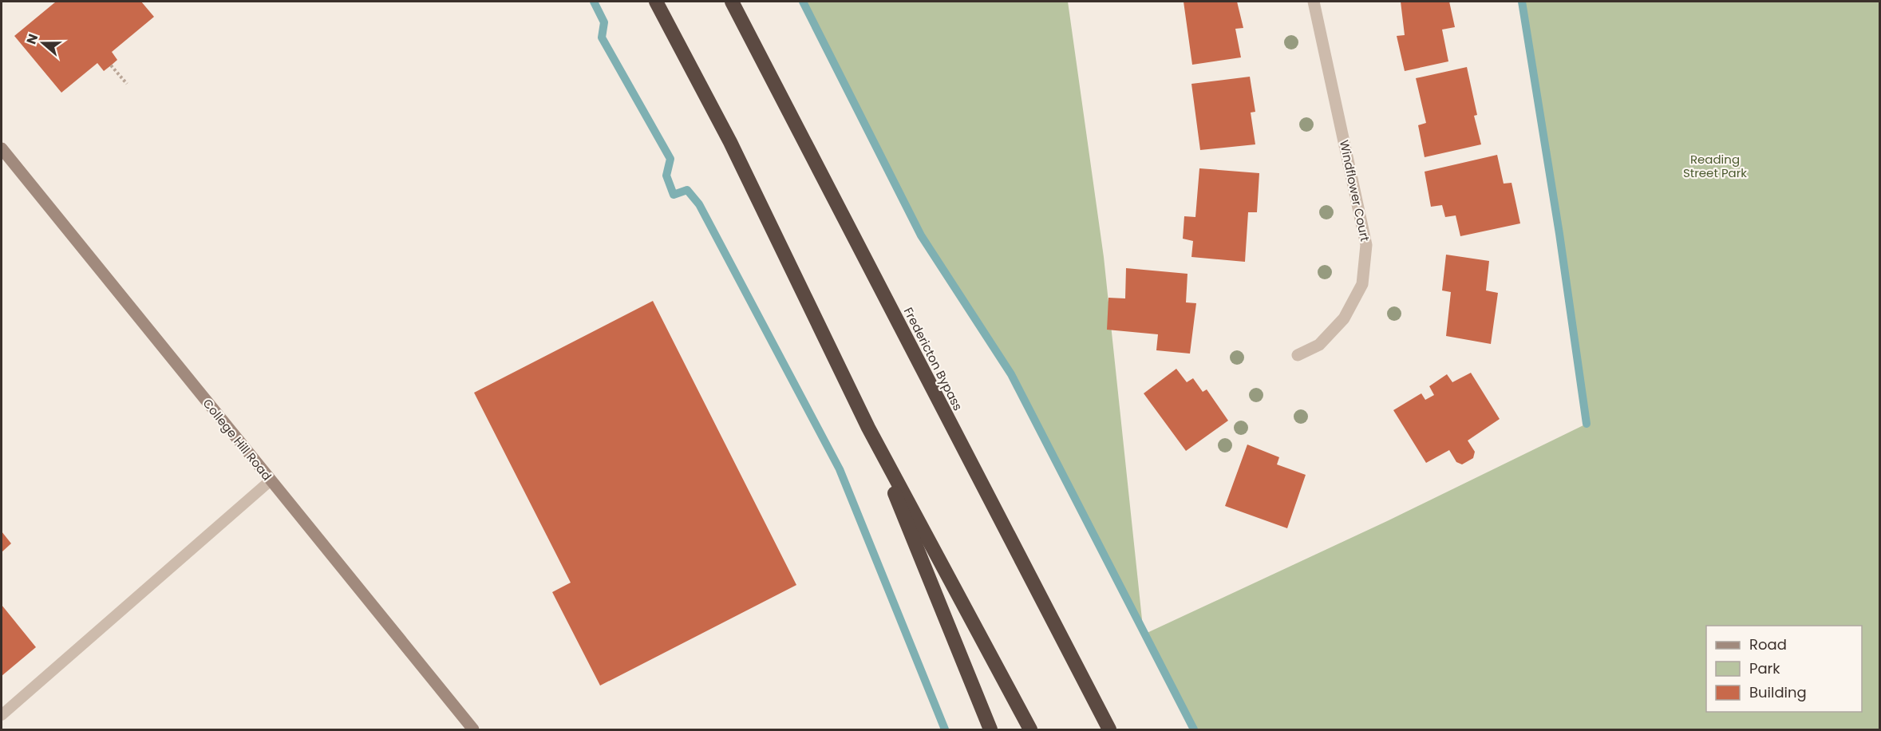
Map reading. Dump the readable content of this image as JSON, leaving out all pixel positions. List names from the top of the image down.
{
  "streets": {
    "highway": ["Fredericton Bypass"],
    "street": ["Windflower Court", "College Hill Road"]
  },
  "parks": ["Reading Street Park"],
  "legend": ["Road", "Park", "Building"],
  "north": "left"
}
